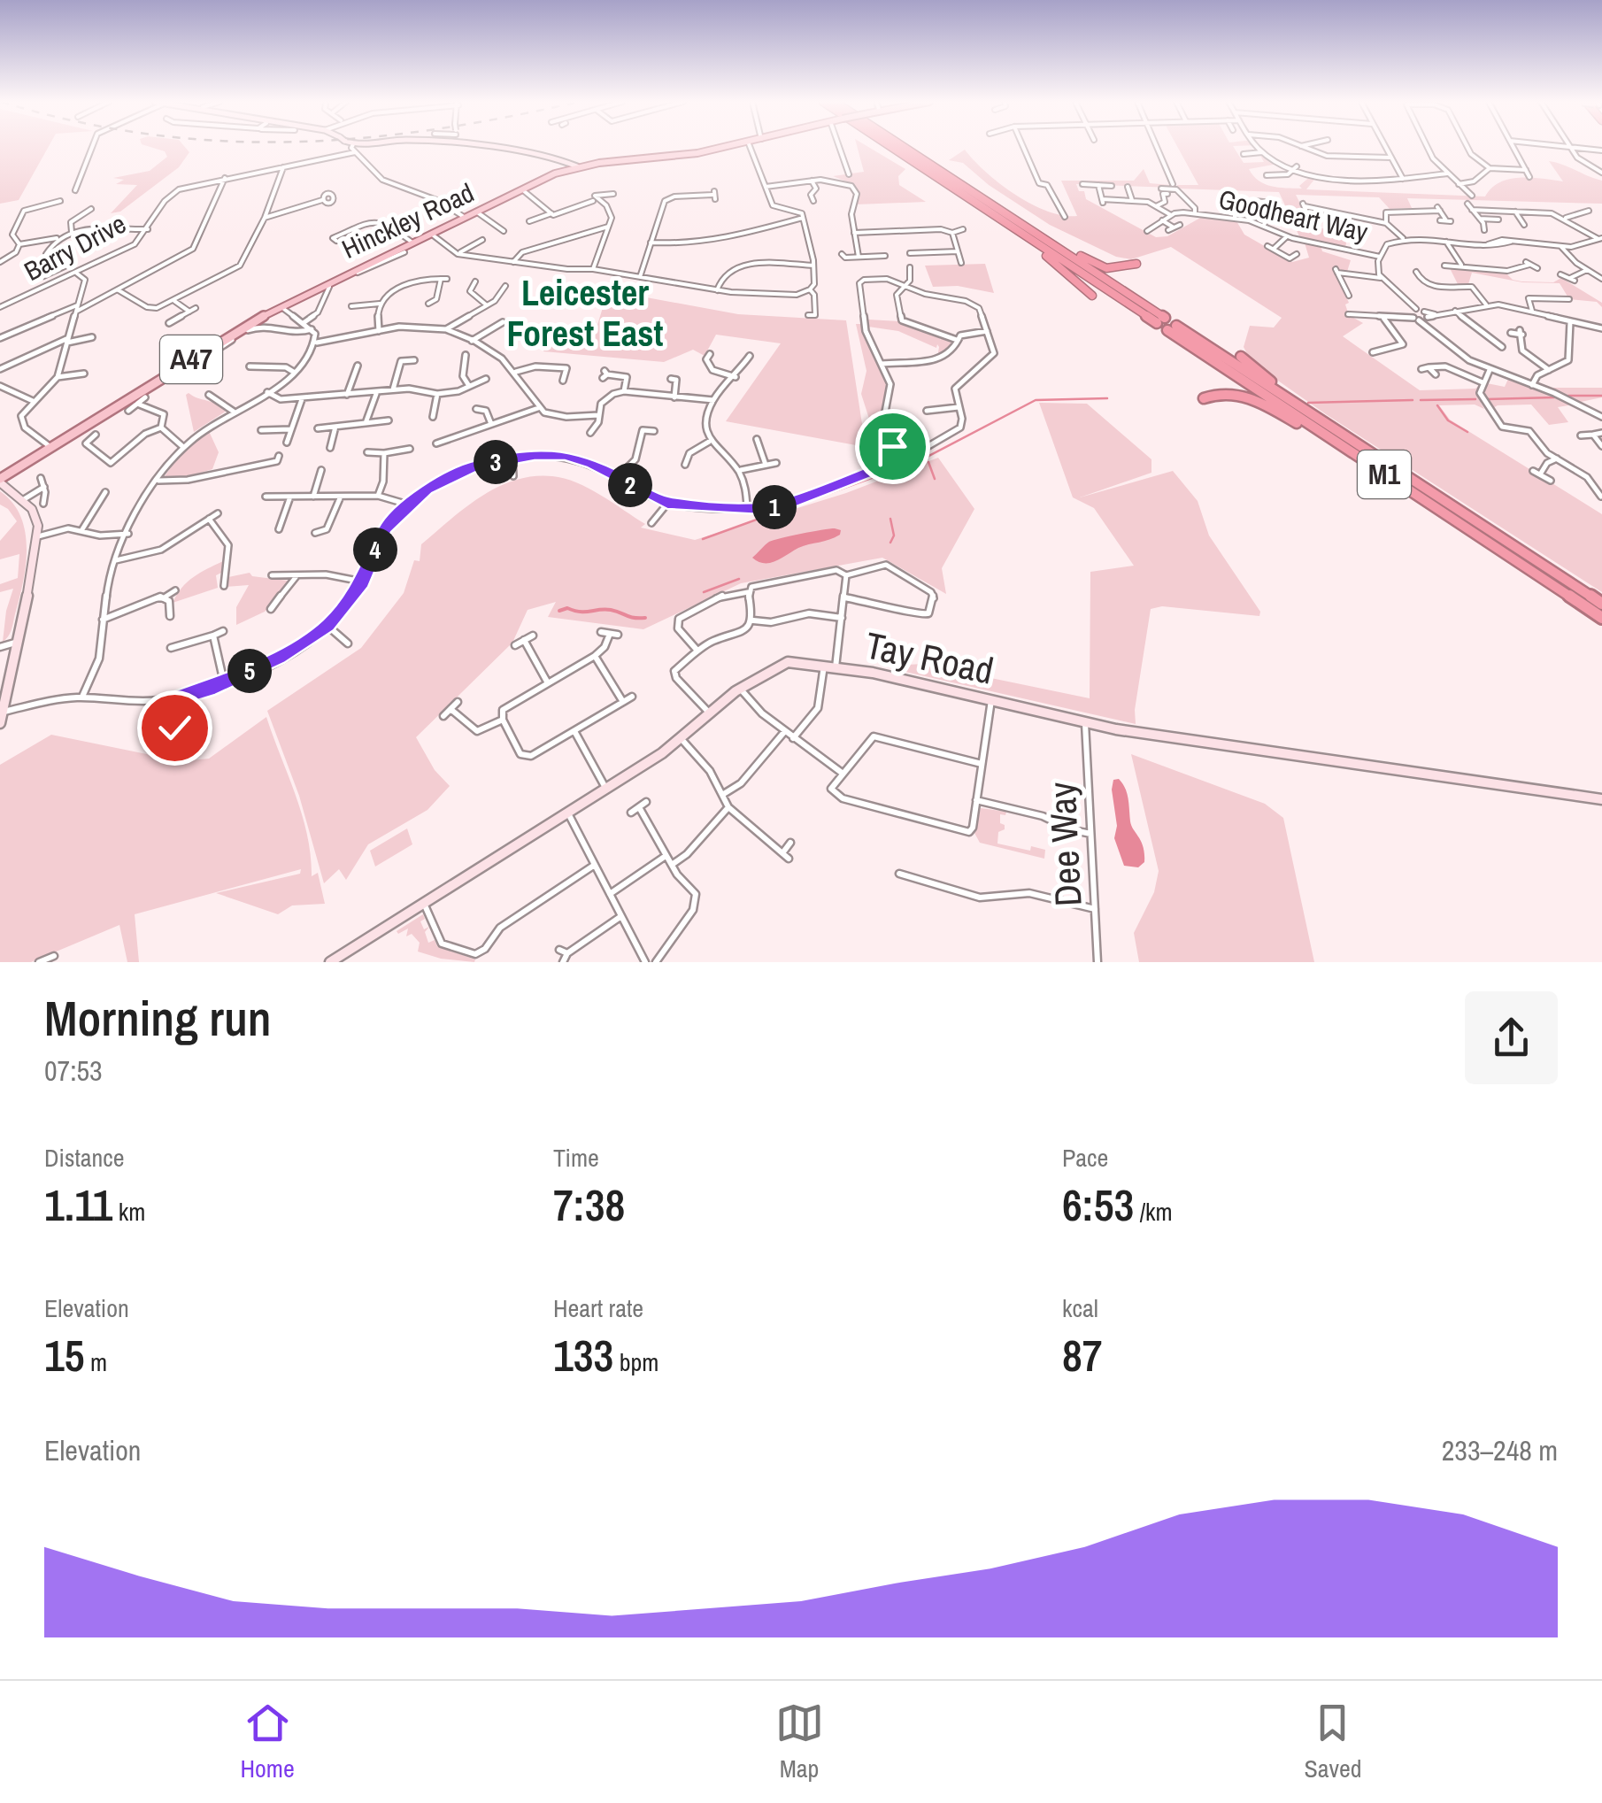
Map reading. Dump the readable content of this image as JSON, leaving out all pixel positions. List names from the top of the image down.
{
  "streets": {
    "highway": ["M1"],
    "main road": ["Hinckley Road", "A47"],
    "street": [
      "Goodheart Way",
      "Barry Drive",
      "Tay Road",
      "Dee Way"
    ]
  },
  "crossings": [
    ["Tay Road", "Dee Way"]
  ],
  "districts": ["Leicester Forest East"],
  "page": {
    "pins": [
      "3",
      "2",
      "1",
      "4",
      "5"
    ],
    "heading": ["Morning run", "07:53"],
    "stats": [
      ["Distance", "1.11 km"],
      ["Time", "7:38"],
      ["Pace", "6:53 /km"],
      ["Elevation", "15 m"],
      ["Heart rate", "133 bpm"],
      ["kcal", "87"]
    ],
    "chart": ["Elevation", "233–248 m"],
    "tabs": ["Home", "Map", "Saved"]
  }
}
